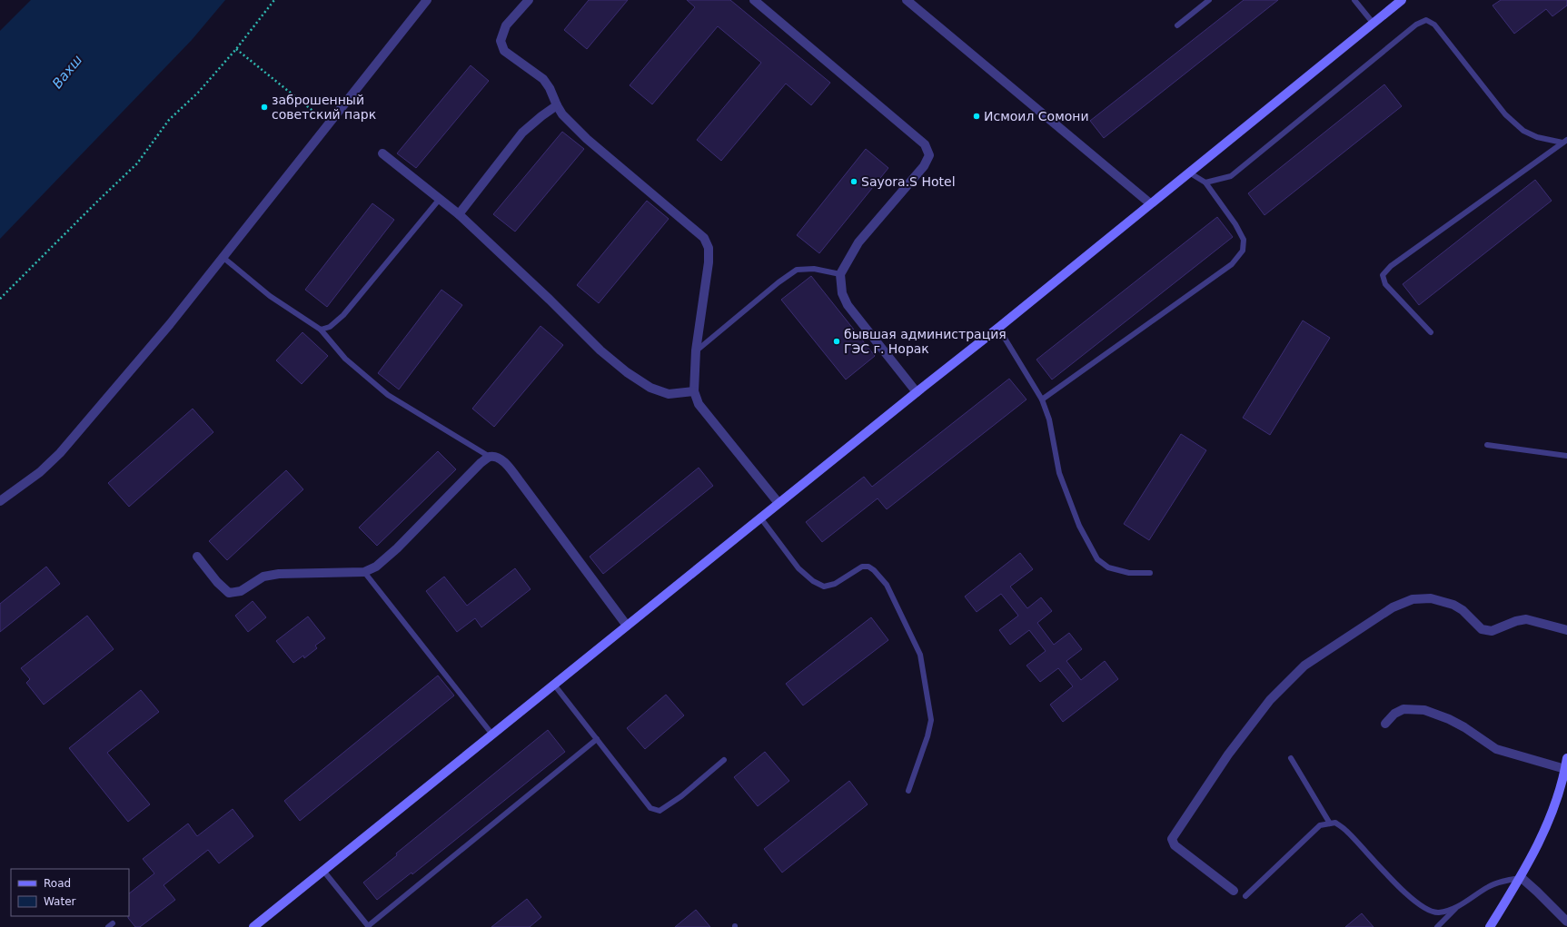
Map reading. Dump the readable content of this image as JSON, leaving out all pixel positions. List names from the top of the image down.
{
  "water": ["Вахш"],
  "places": [
    "заброшенный советский парк",
    "Исмоил Сомони",
    "Sayora.S Hotel",
    "бывшая администрация ГЭС г. Норак"
  ],
  "legend": ["Road", "Water"]
}
